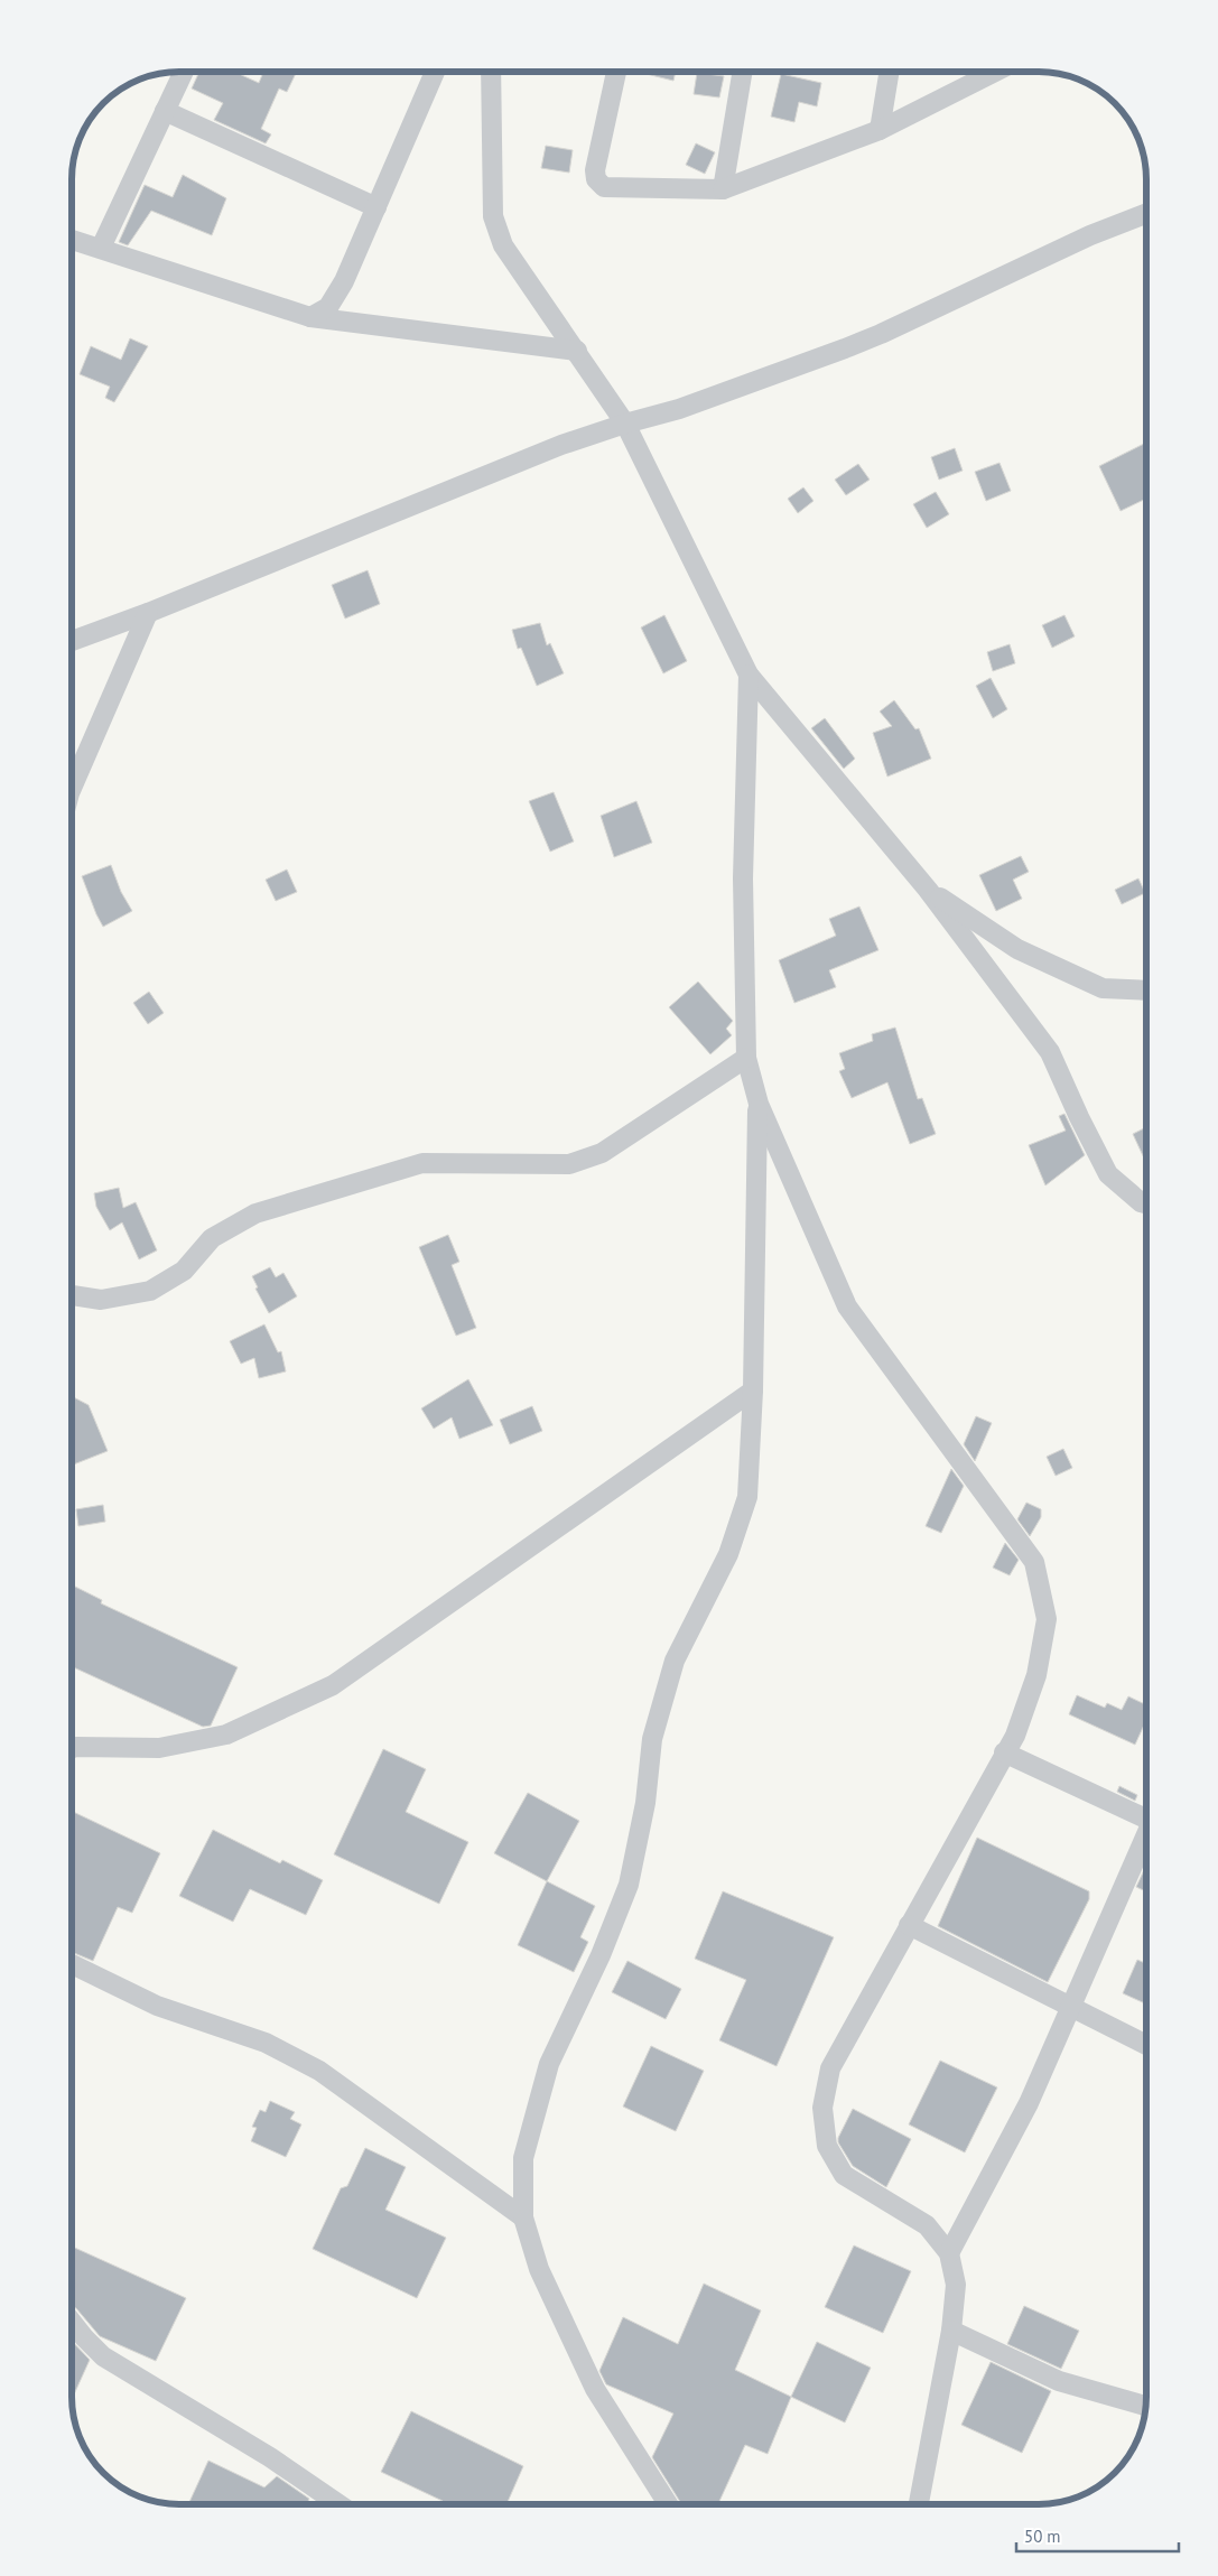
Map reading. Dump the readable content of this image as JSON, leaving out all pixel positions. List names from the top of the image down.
{
  "scale_bar": "50 m"
}
